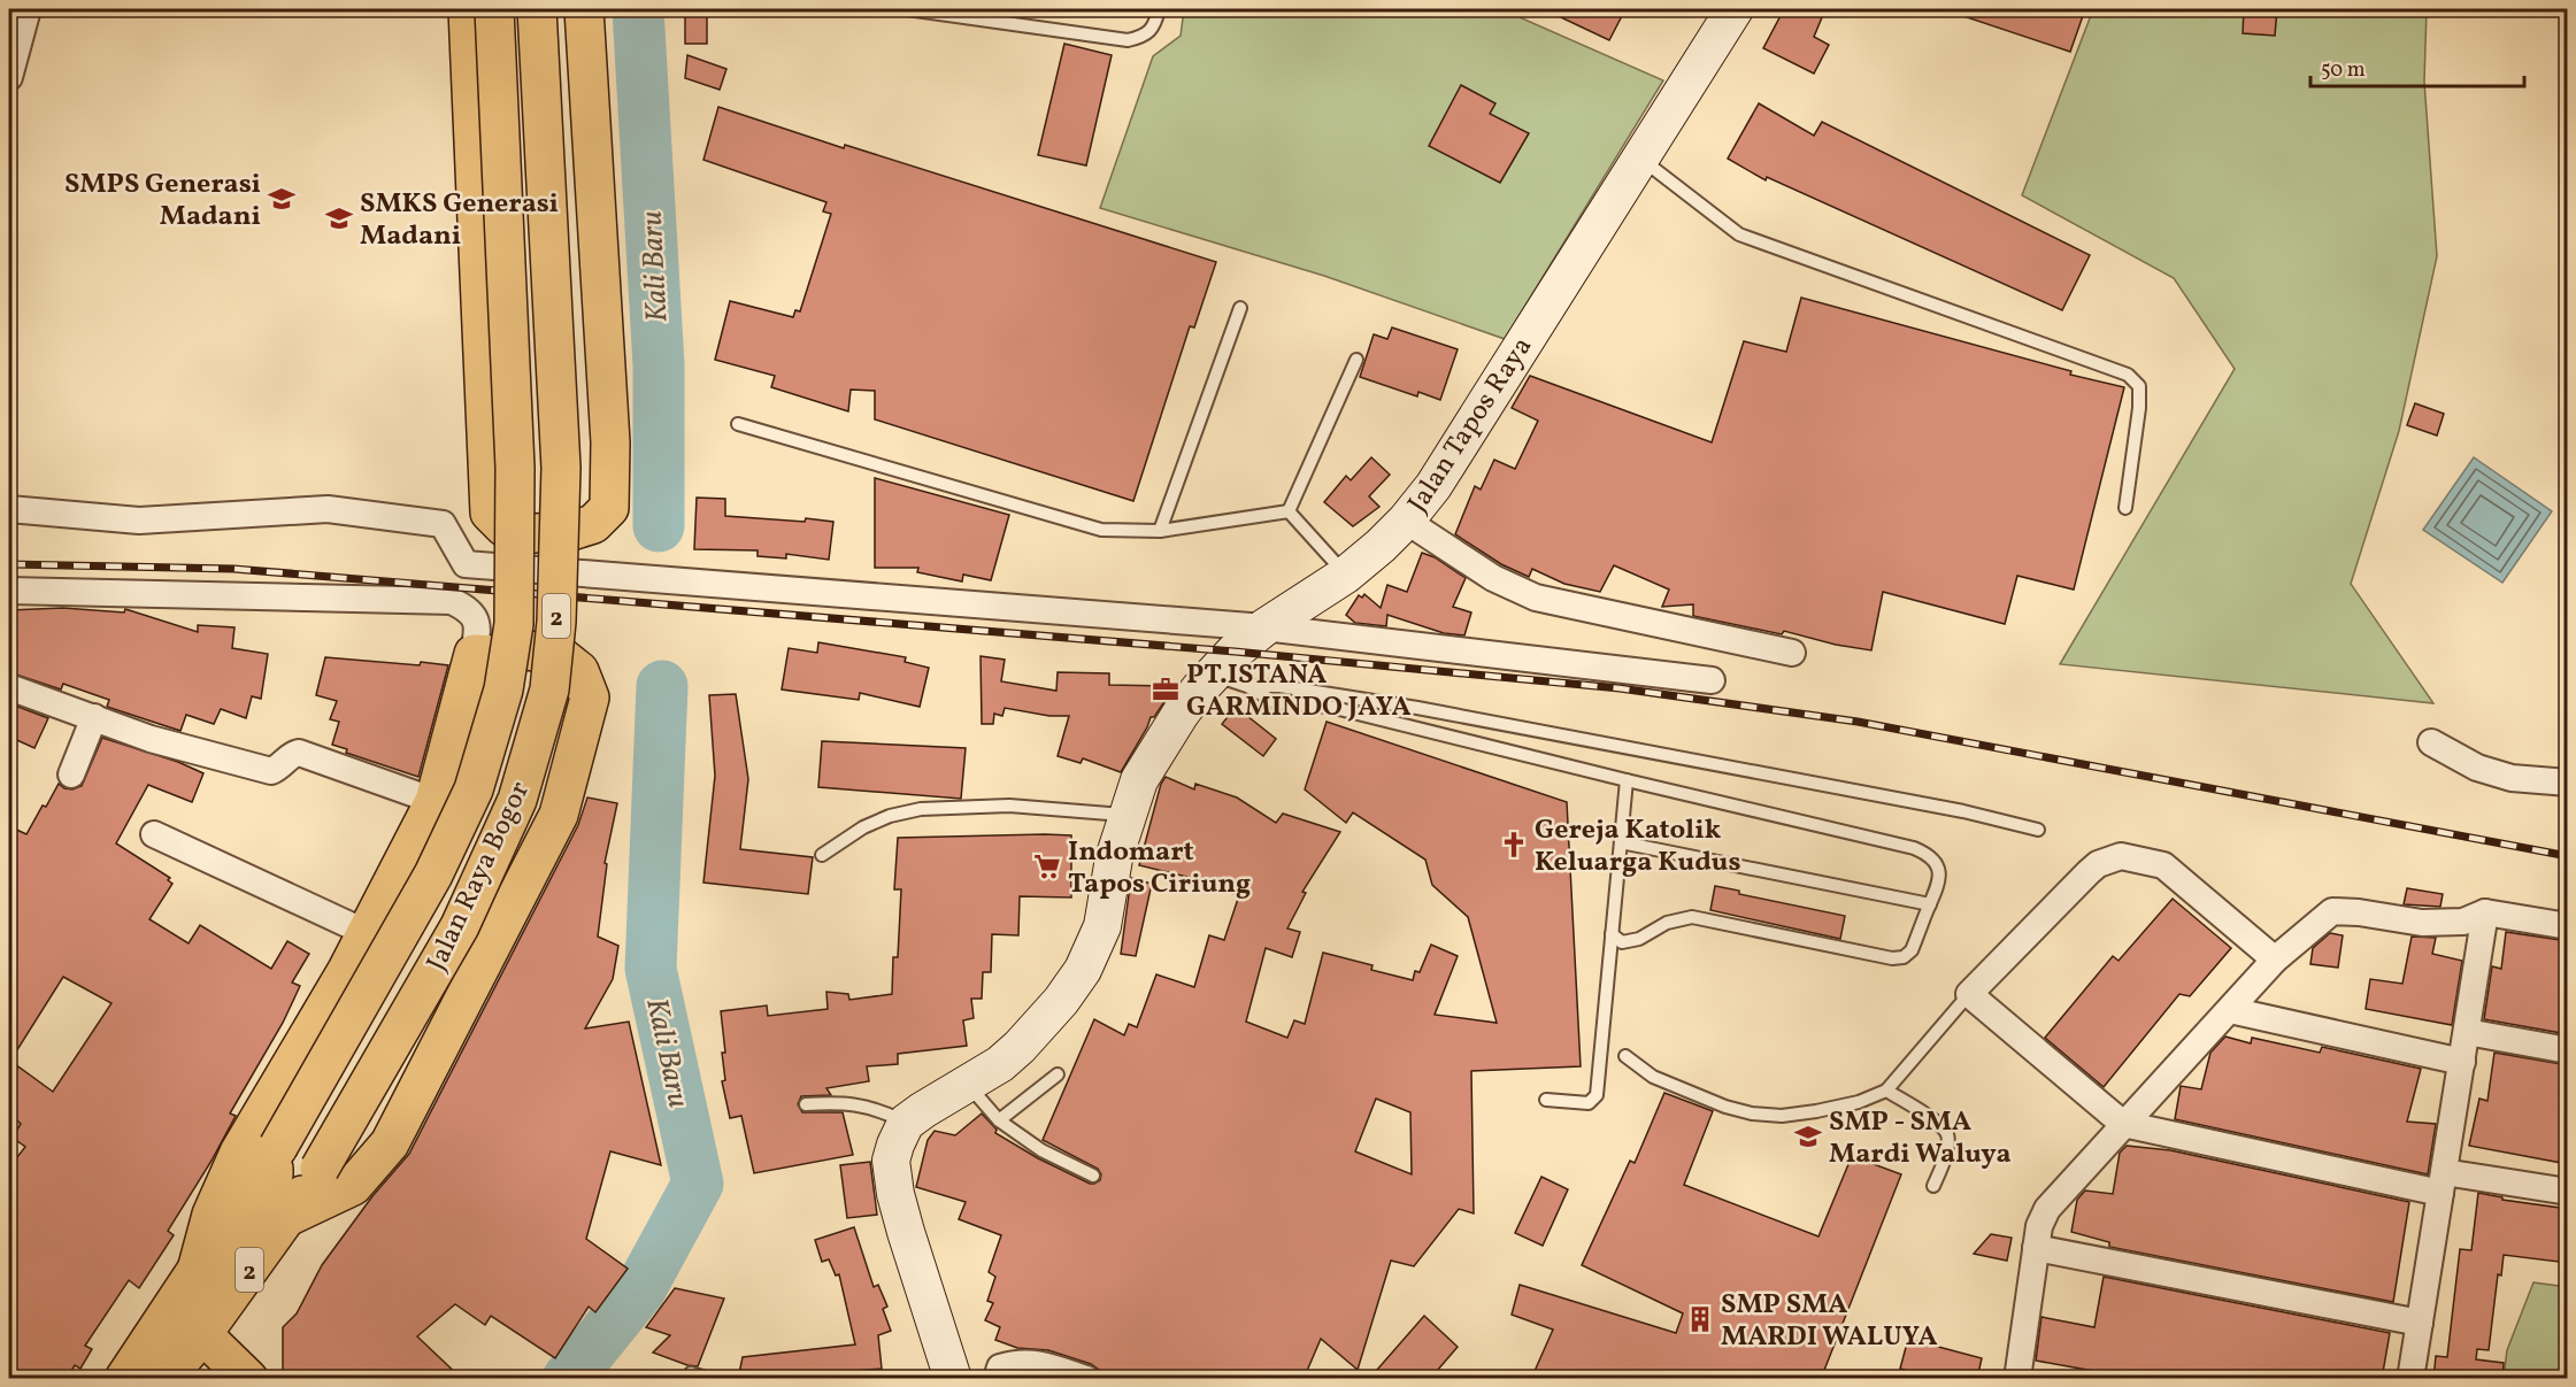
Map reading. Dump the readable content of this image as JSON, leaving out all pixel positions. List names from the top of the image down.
{
  "streets": {
    "main road": ["Jalan Tapos Raya", "2", "Jalan Raya Bogor"]
  },
  "water": ["Kali Baru"],
  "places": {
    "school or university": ["SMPS Generasi Madani", "SMKS Generasi Madani", "SMP - SMA Mardi Waluya"],
    "office": ["PT.ISTANA GARMINDO JAYA"],
    "church": ["Gereja Katolik Keluarga Kudus"],
    "supermarket": ["Indomart Tapos Ciriung"],
    "building": ["SMP SMA MARDI WALUYA"]
  },
  "scale_bar": "50 m"
}
